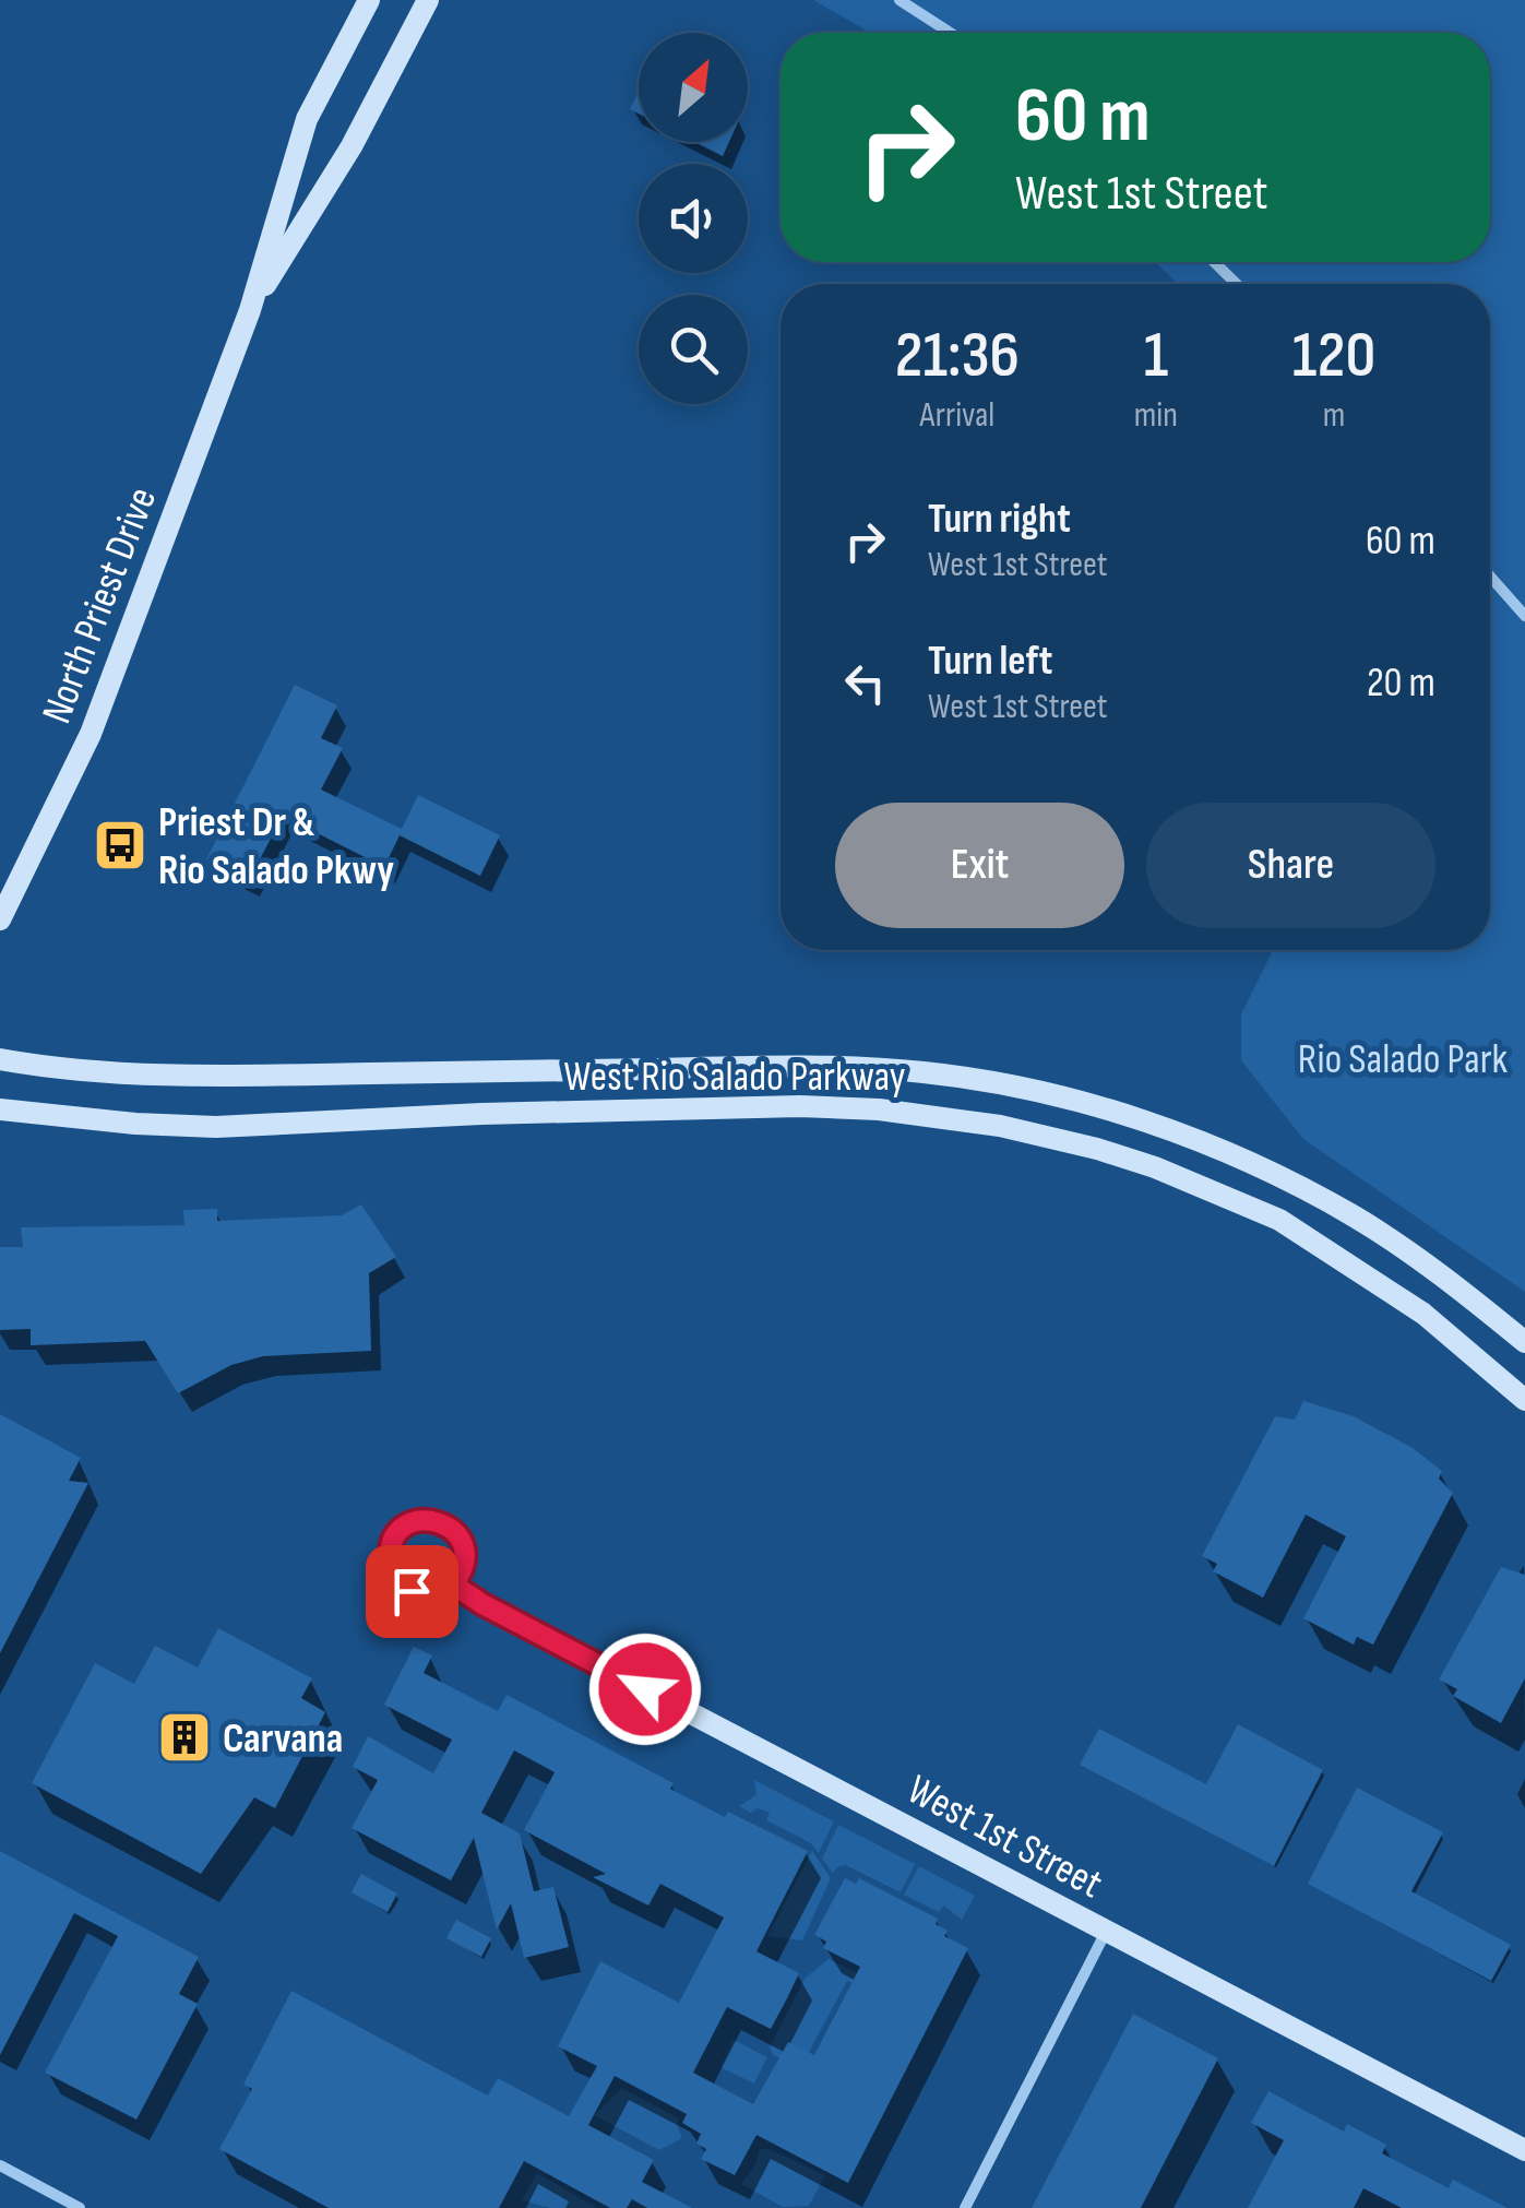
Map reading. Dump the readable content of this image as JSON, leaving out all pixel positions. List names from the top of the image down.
{
  "streets": {
    "main road": ["North Priest Drive", "West Rio Salado Parkway", "West 1st Street"]
  },
  "parks": ["Rio Salado Park"],
  "places": {
    "bus stop": ["Priest Dr & Rio Salado Pkwy"],
    "building": ["Carvana"]
  },
  "north": "top right",
  "page": {
    "turn": ["60 m", "West 1st Street"],
    "eta": [
      "21:36",
      "Arrival",
      "1",
      "min",
      "120",
      "m"
    ],
    "list": [
      {
        "name": "Turn right",
        "note": "West 1st Street",
        "value": "60 m"
      },
      {
        "name": "Turn left",
        "note": "West 1st Street",
        "value": "20 m"
      }
    ],
    "buttons": ["Exit", "Share"]
  }
}
